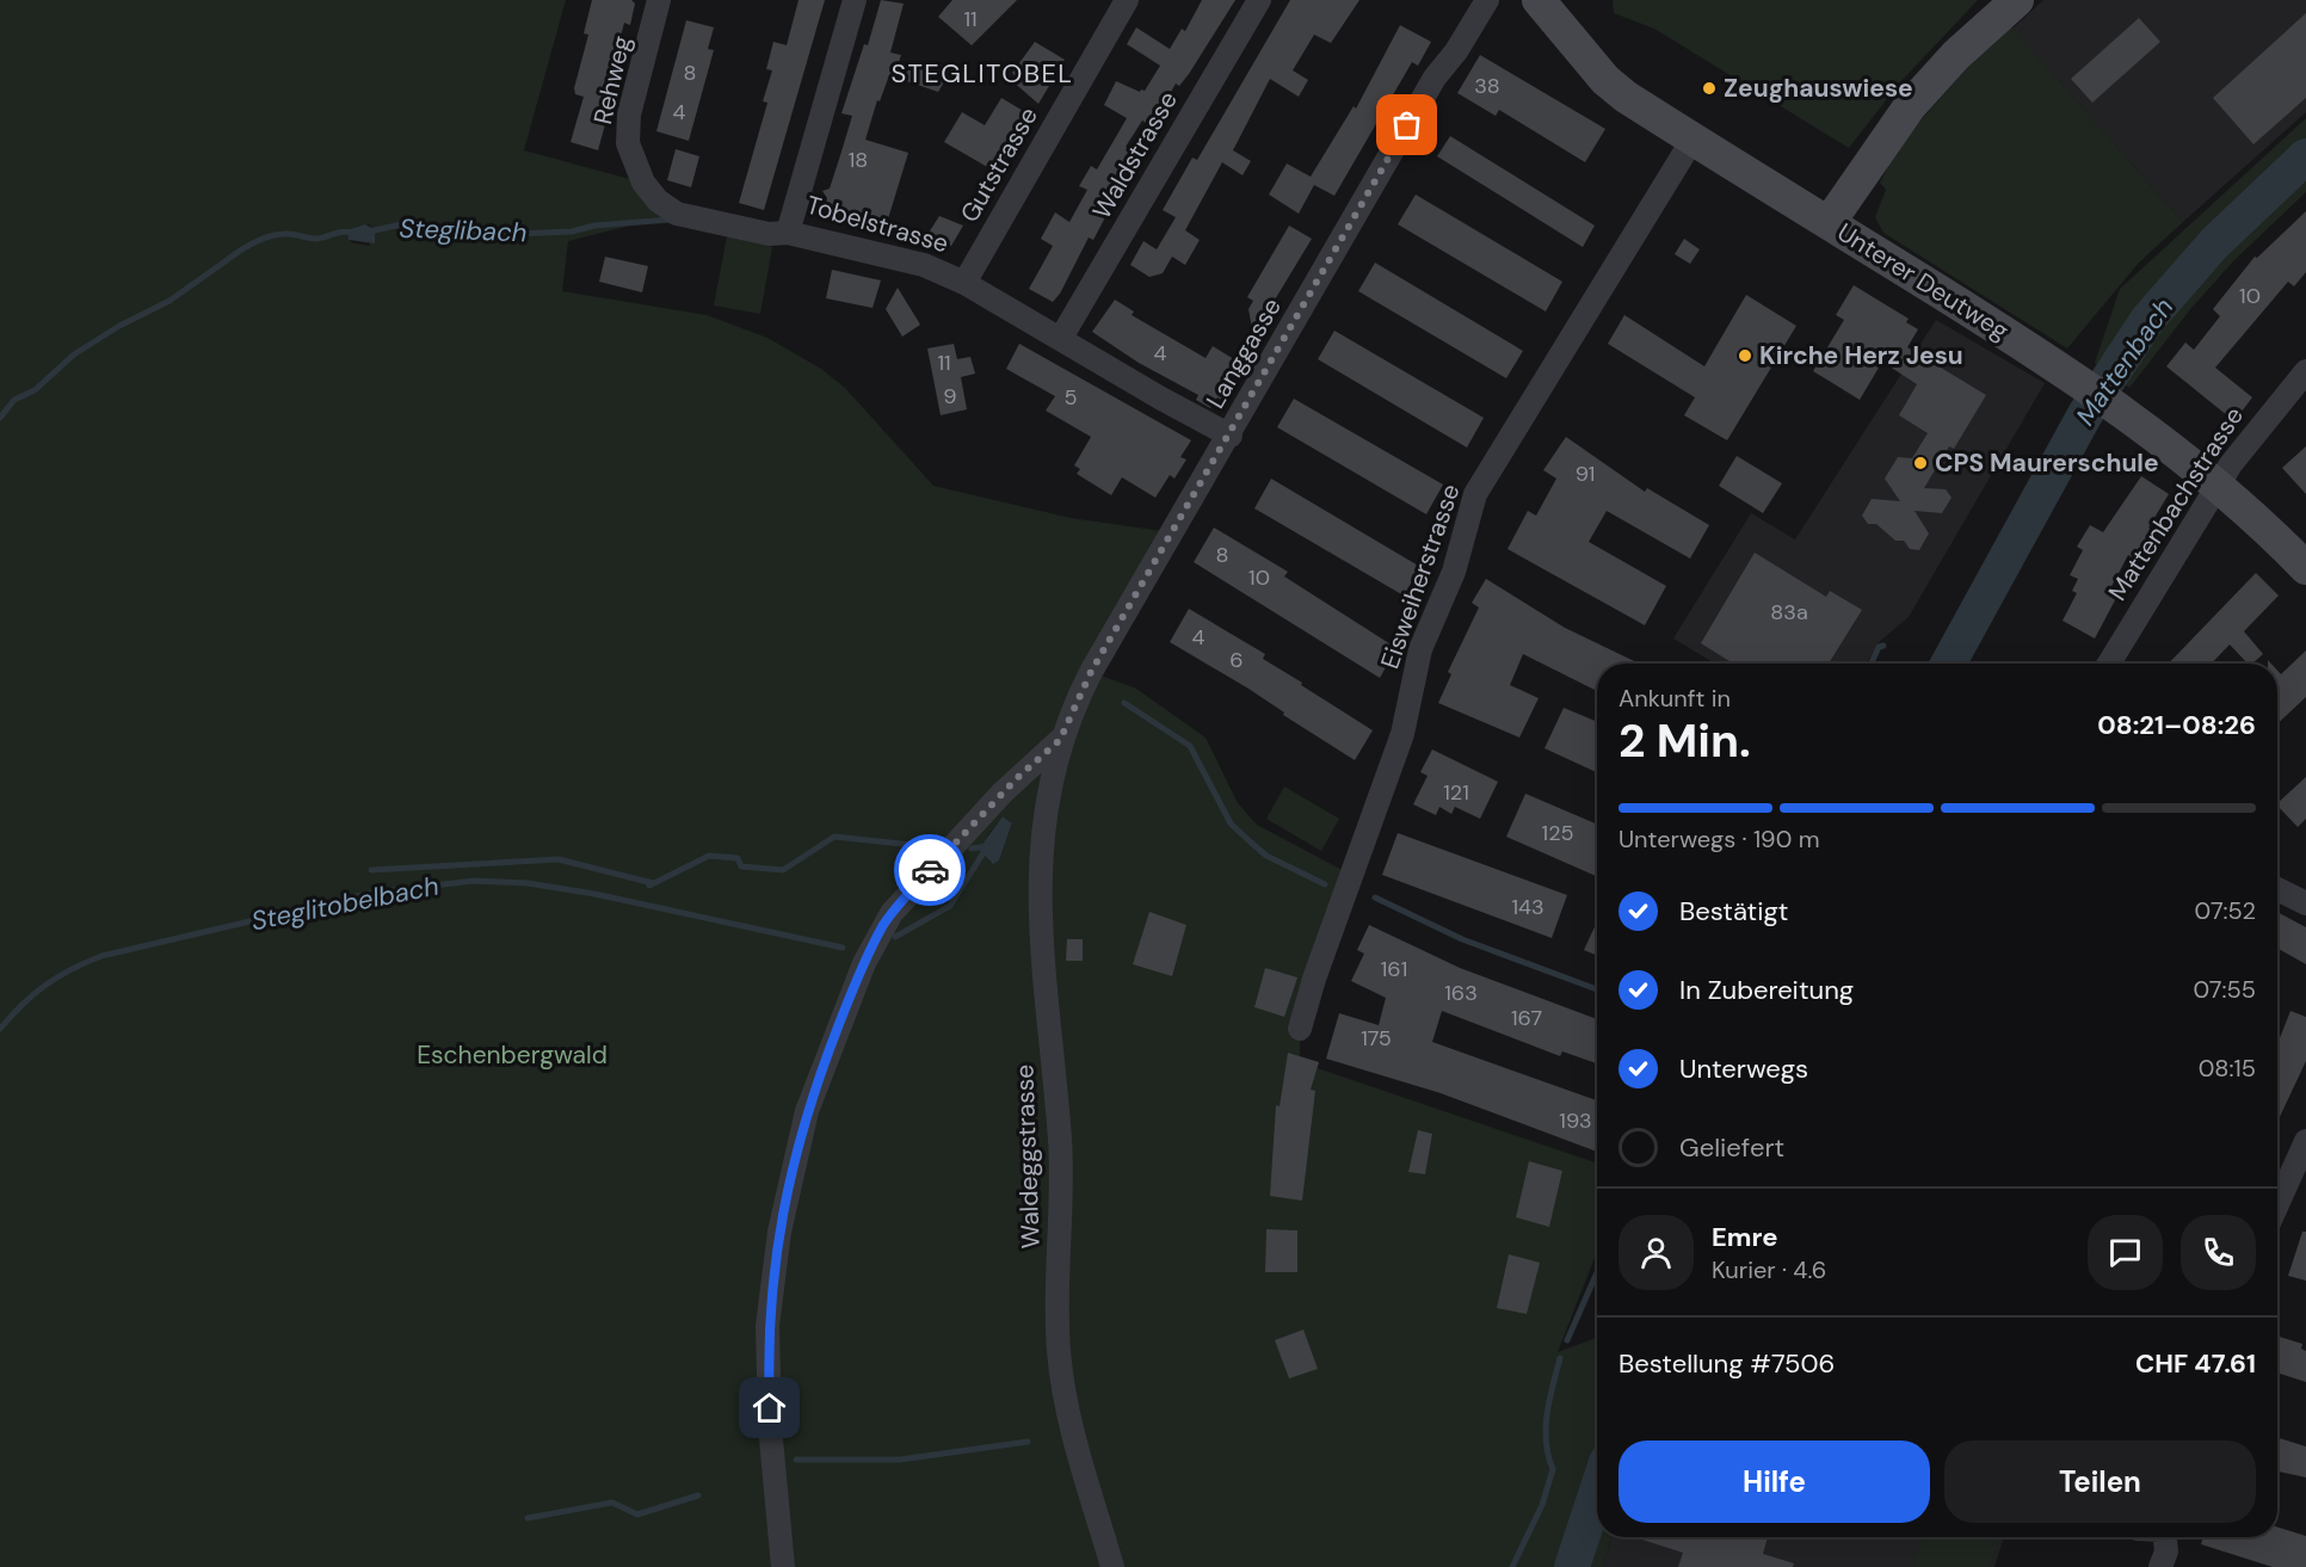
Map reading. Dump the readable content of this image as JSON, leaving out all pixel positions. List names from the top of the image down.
{
  "streets": {
    "main road": ["Unterer Deutweg"],
    "street": [
      "Rehweg",
      "Waldstrasse",
      "Gutstrasse",
      "Tobelstrasse",
      "Langgasse",
      "Mattenbachstrasse",
      "Eisweiherstrasse",
      "Waldeggstrasse"
    ]
  },
  "crossings": [
    ["Rehweg", "Tobelstrasse"],
    ["Waldstrasse", "Tobelstrasse"],
    ["Gutstrasse", "Tobelstrasse"],
    ["Tobelstrasse", "Langgasse"],
    ["Unterer Deutweg", "Mattenbachstrasse"],
    ["Unterer Deutweg", "Eisweiherstrasse"],
    ["Langgasse", "Waldeggstrasse"]
  ],
  "districts": ["STEGLITOBEL"],
  "water": ["Steglibach", "Mattenbach", "Steglitobelbach"],
  "parks": ["Eschenbergwald"],
  "places": ["Zeughauswiese", "Kirche Herz Jesu", "CPS Maurerschule"],
  "house_numbers": [
    "11",
    "8",
    "38",
    "4",
    "18",
    "10",
    "4",
    "11",
    "9",
    "5",
    "91",
    "8",
    "10",
    "83a",
    "4",
    "6",
    "121",
    "125",
    "143",
    "161",
    "163",
    "167",
    "175",
    "193"
  ],
  "page": {
    "heading": ["2 Min.", "Ankunft in", "08:21–08:26"],
    "panel": [
      "Emre",
      "Kurier · 4.6",
      "Bestellung #7506",
      "CHF 47.61"
    ],
    "bar": "Unterwegs · 190 m",
    "list": [
      ["Bestätigt", "07:52"],
      ["In Zubereitung", "07:55"],
      ["Unterwegs", "08:15"],
      "Geliefert"
    ],
    "buttons": ["Hilfe", "Teilen"]
  }
}
